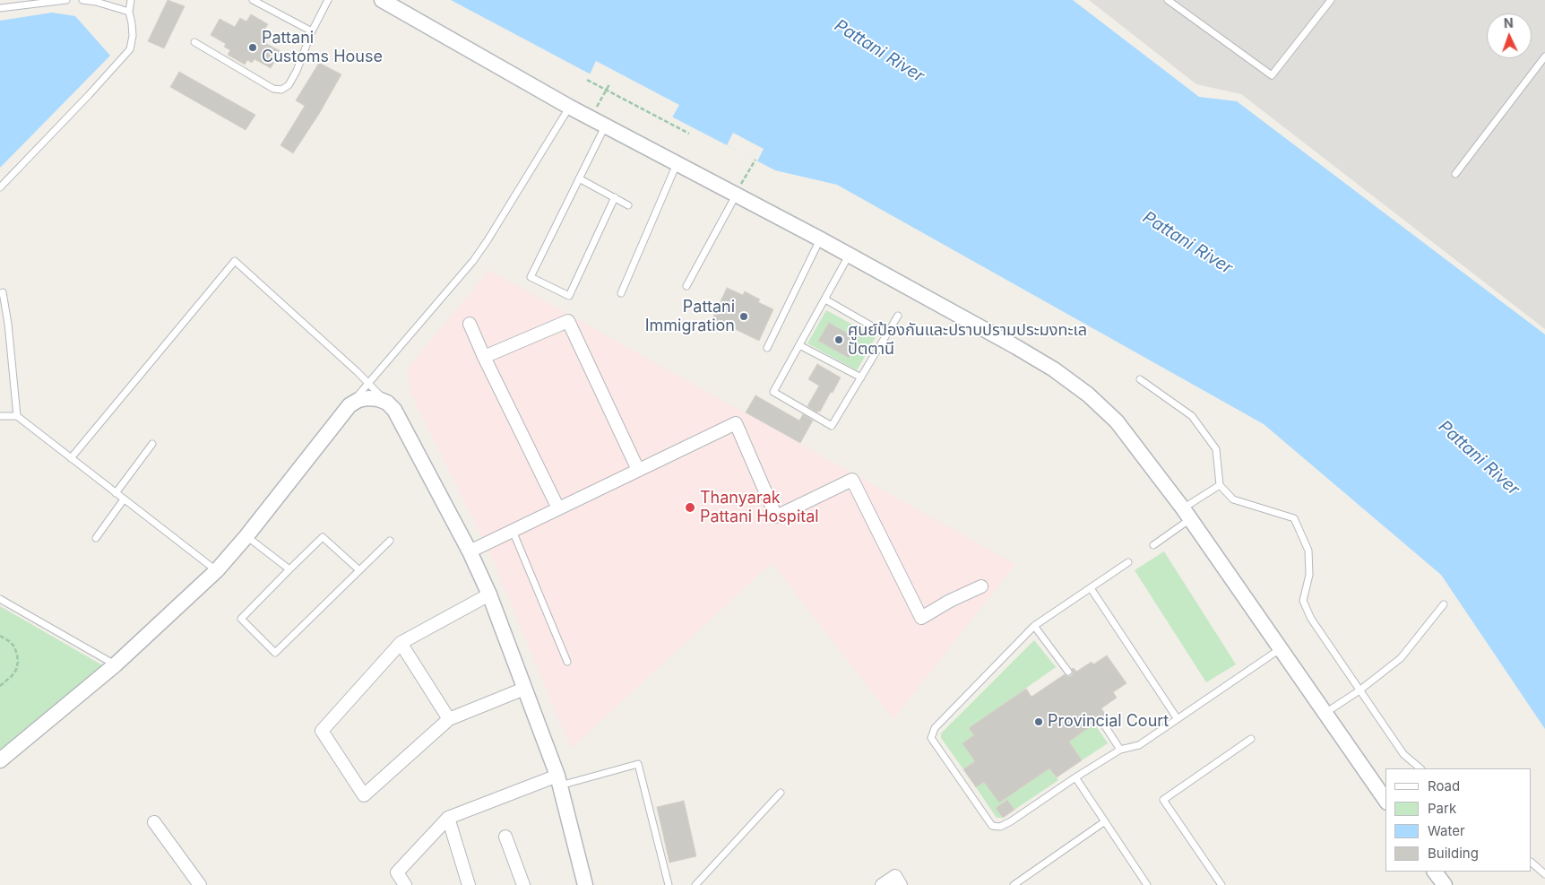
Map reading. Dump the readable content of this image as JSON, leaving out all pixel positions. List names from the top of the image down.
{
  "water": ["Pattani River"],
  "places": [
    "Pattani Customs House",
    "Pattani Immigration",
    "ศูนย์ป้องกันและปราบปรามประมงทะเล ปัตตานี",
    "Thanyarak Pattani Hospital",
    "Provincial Court"
  ],
  "legend": [
    "Road",
    "Park",
    "Water",
    "Building"
  ],
  "north": "top"
}
